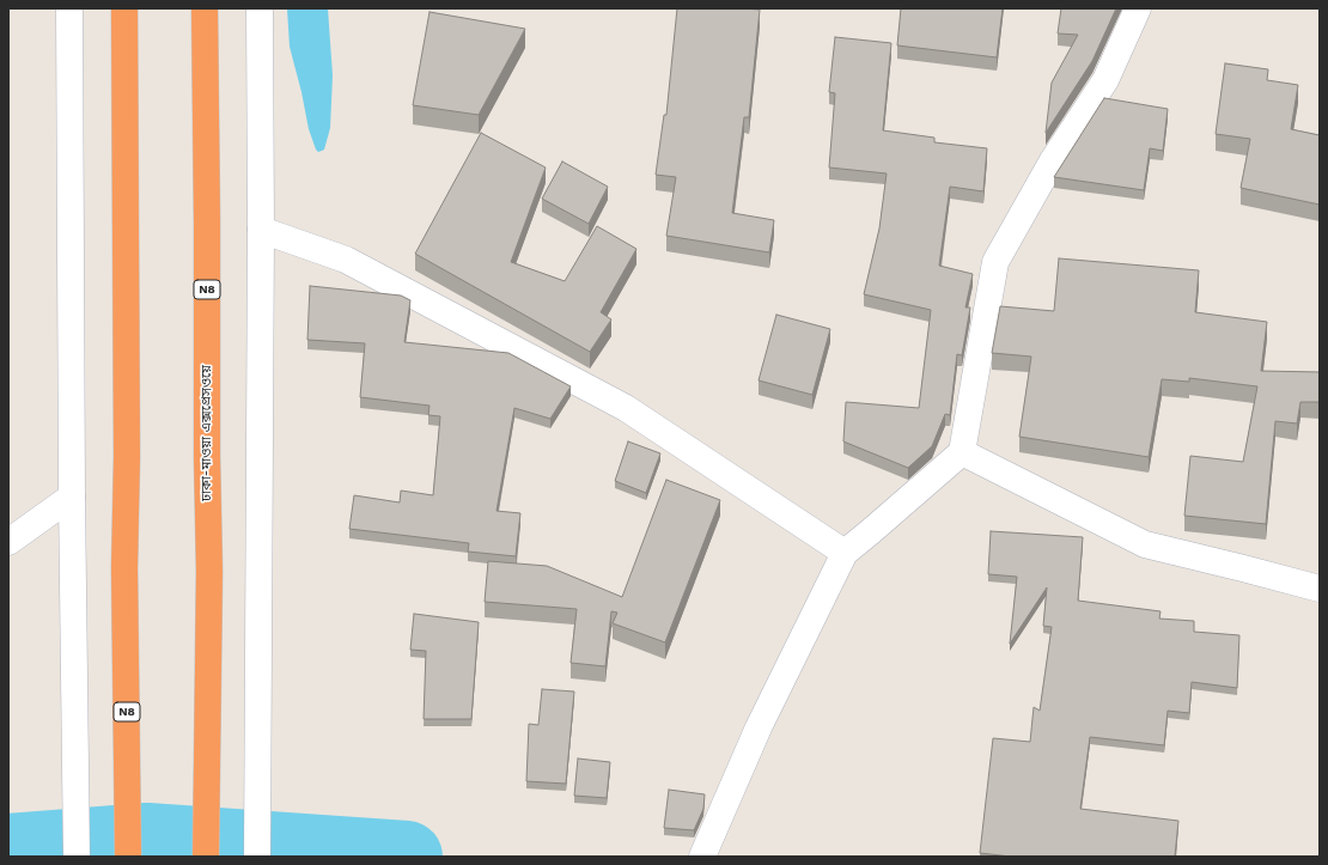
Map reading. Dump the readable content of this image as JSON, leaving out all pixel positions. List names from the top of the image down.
{
  "streets": {
    "highway": ["N8", "ঢাকা-মাওয়া এক্সপ্রেসওয়ে"]
  }
}
